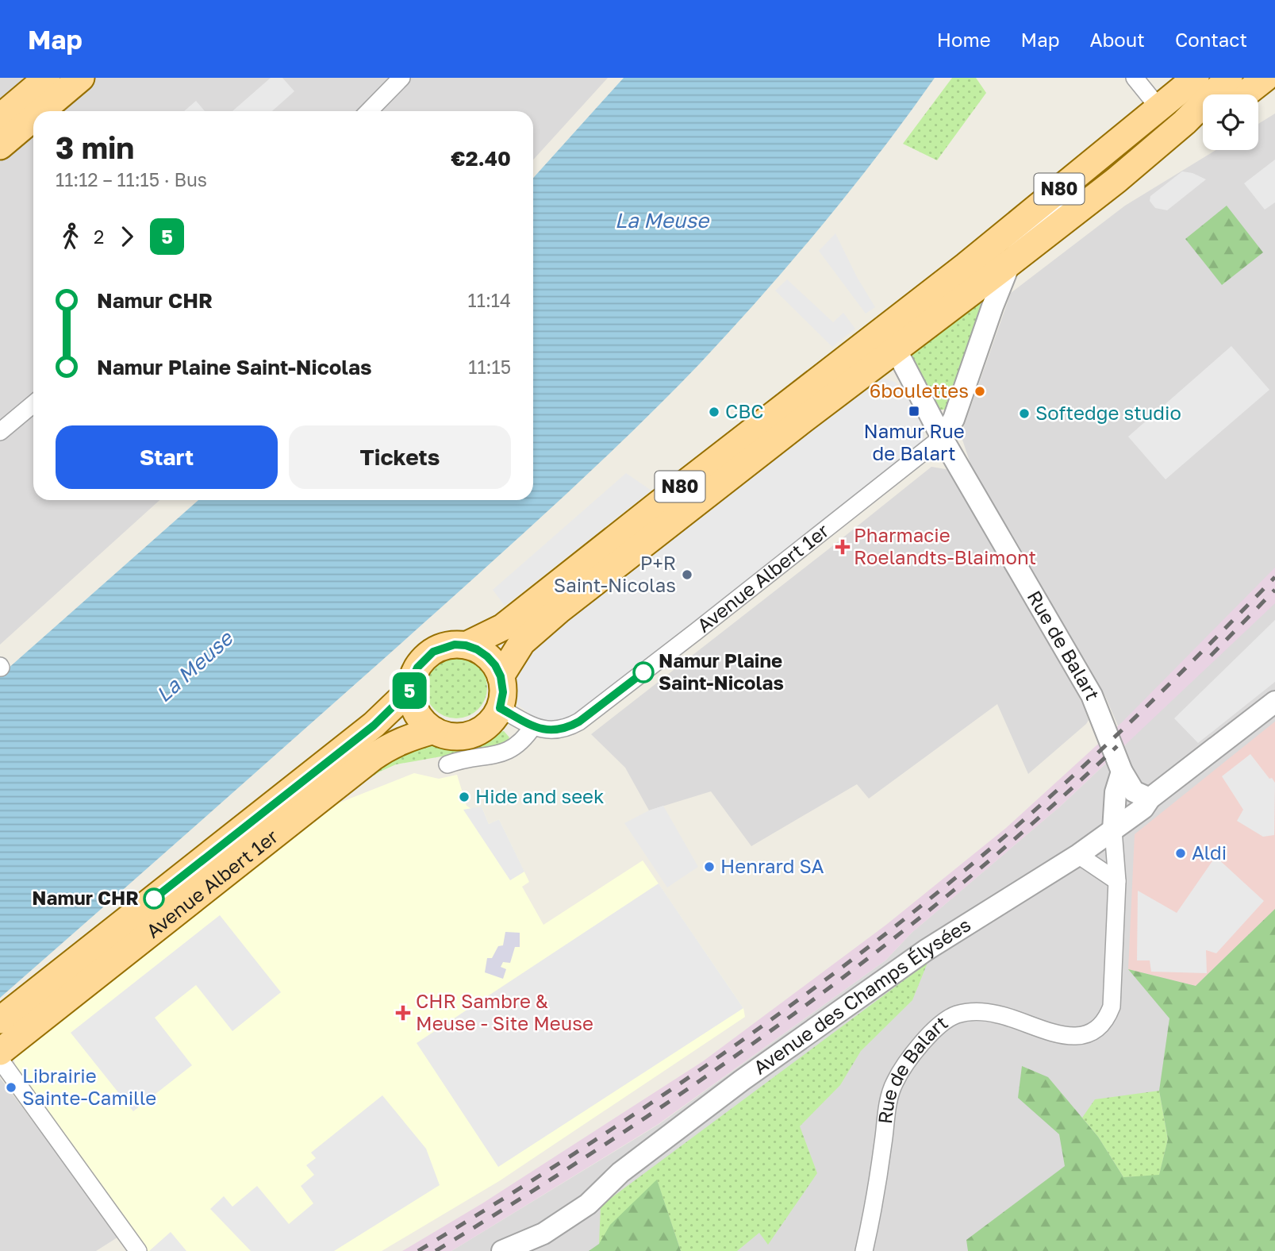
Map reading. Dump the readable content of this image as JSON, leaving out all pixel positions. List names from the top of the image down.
{
  "streets": {
    "main road": ["N80", "Avenue Albert 1er"],
    "street": ["Rue de Balart", "Avenue des Champs Élysées"]
  },
  "crossings": [
    ["Avenue Albert 1er", "Rue de Balart"],
    ["Rue de Balart", "Avenue des Champs Élysées"]
  ],
  "water": ["La Meuse"],
  "places": {
    "other": [
      "6boulettes",
      "CBC",
      "Softedge studio",
      "P+R Saint-Nicolas",
      "Namur Plaine Saint-Nicolas",
      "Hide and seek",
      "Aldi",
      "Henrard SA",
      "Namur CHR",
      "Librairie Sainte-Camille"
    ],
    "transit": ["Namur Rue de Balart"],
    "health": ["Pharmacie Roelandts-Blaimont", "CHR Sambre & Meuse - Site Meuse"]
  },
  "lines": ["bus line 5"],
  "page": {
    "header": "Map",
    "nav": [
      "Home",
      "Map",
      "About",
      "Contact"
    ],
    "on_map": "5",
    "heading": ["3 min", "11:12 – 11:15 · Bus", "€2.40"],
    "legs": ["2", "5"],
    "list": [
      {
        "name": "Namur CHR",
        "value": "11:14"
      },
      {
        "name": "Namur Plaine Saint-Nicolas",
        "value": "11:15"
      }
    ],
    "buttons": ["Start", "Tickets"]
  }
}
